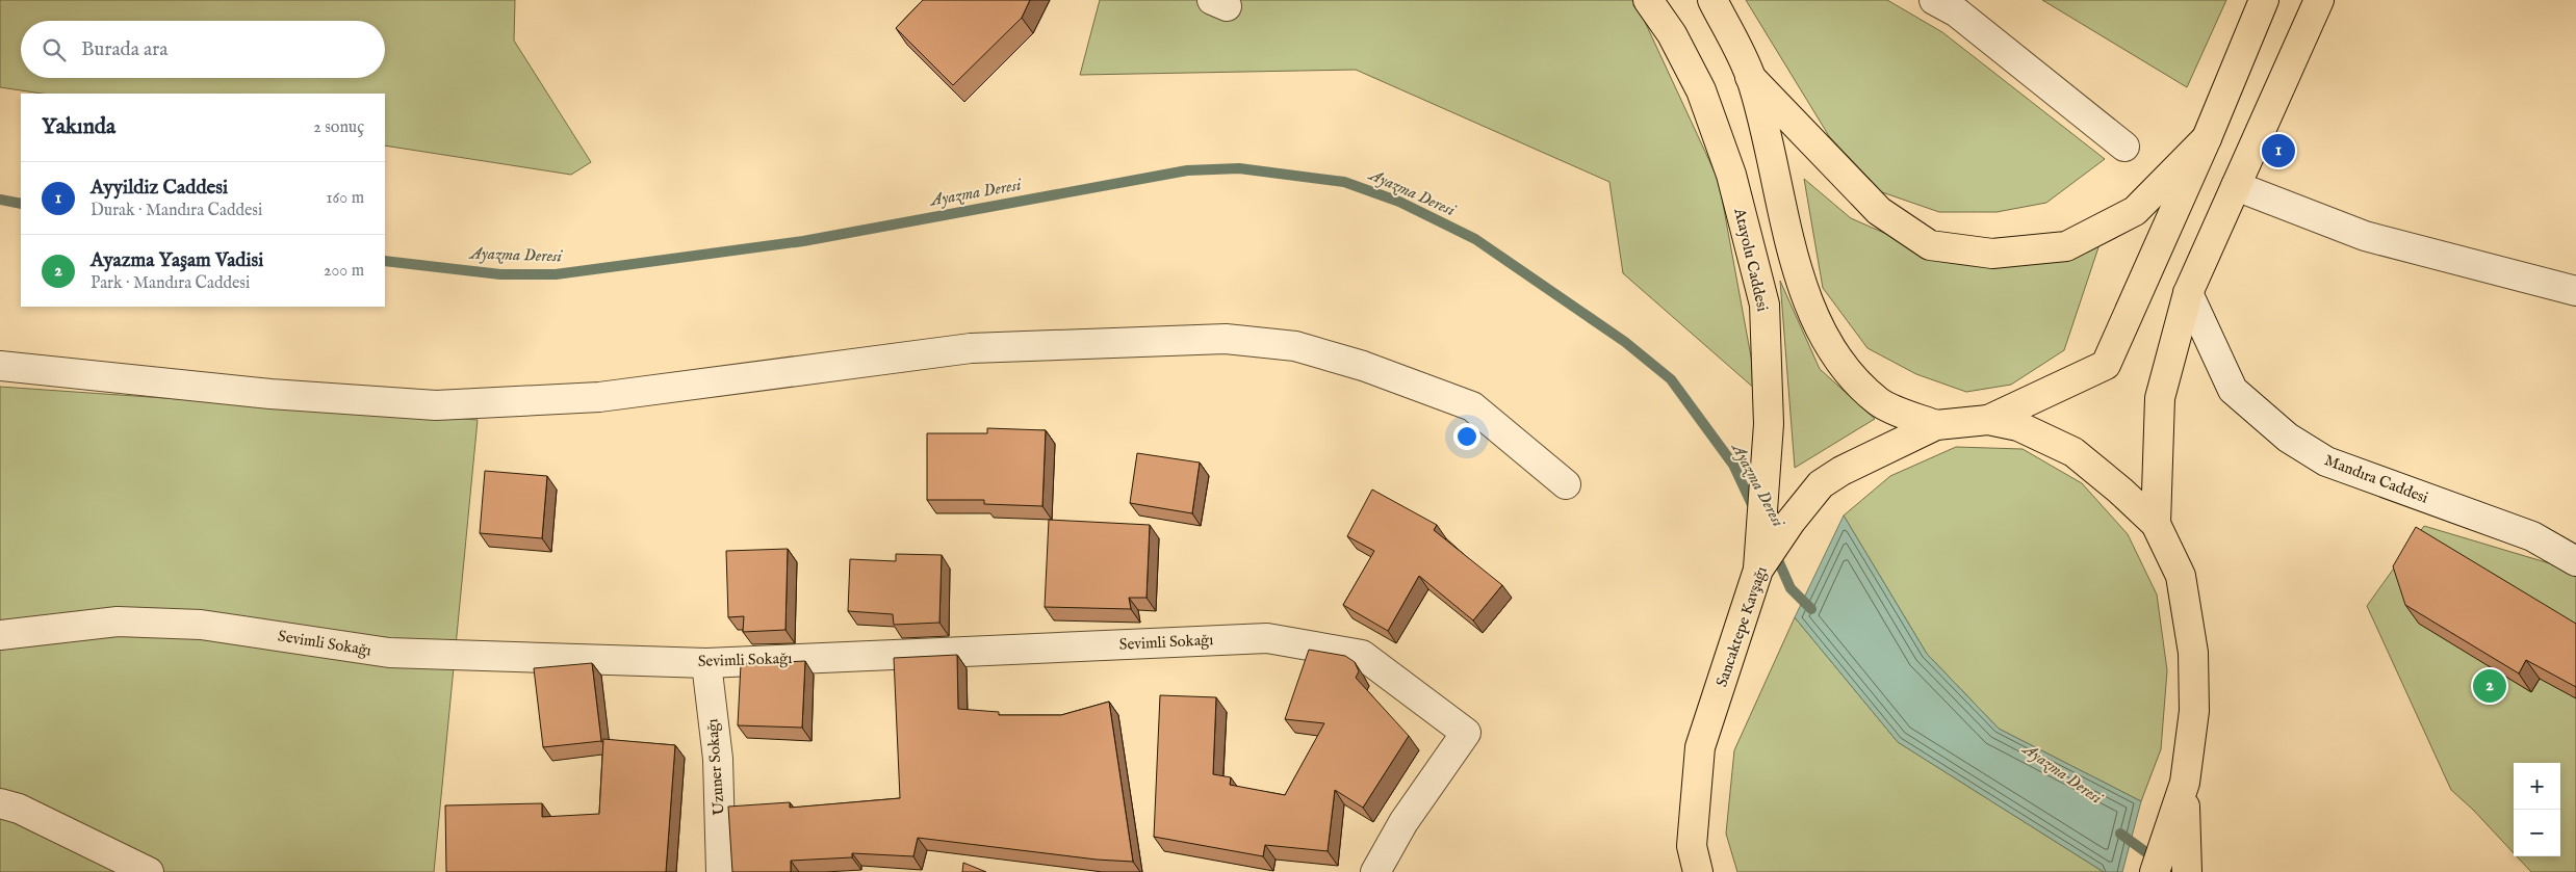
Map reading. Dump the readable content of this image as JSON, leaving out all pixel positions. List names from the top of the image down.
{
  "streets": {
    "main road": ["Atayolu Caddesi", "Sancaktepe Kavşağı"],
    "street": ["Mandıra Caddesi", "Sevimli Sokağı", "Uzuner Sokağı"]
  },
  "crossings": [
    ["Atayolu Caddesi", "Sancaktepe Kavşağı"],
    ["Sevimli Sokağı", "Uzuner Sokağı"]
  ],
  "water": ["Ayazma Deresi"],
  "page": {
    "search": "Burada ara",
    "heading": ["Yakında", "2 sonuç"],
    "pins": ["1", "2"],
    "list": [
      {
        "mark": "1",
        "name": "Ayyildiz Caddesi",
        "note": "Durak · Mandıra Caddesi",
        "value": "160 m"
      },
      {
        "mark": "2",
        "name": "Ayazma Yaşam Vadisi",
        "note": "Park · Mandıra Caddesi",
        "value": "200 m"
      }
    ],
    "map_buttons": ["+", "−"]
  }
}
